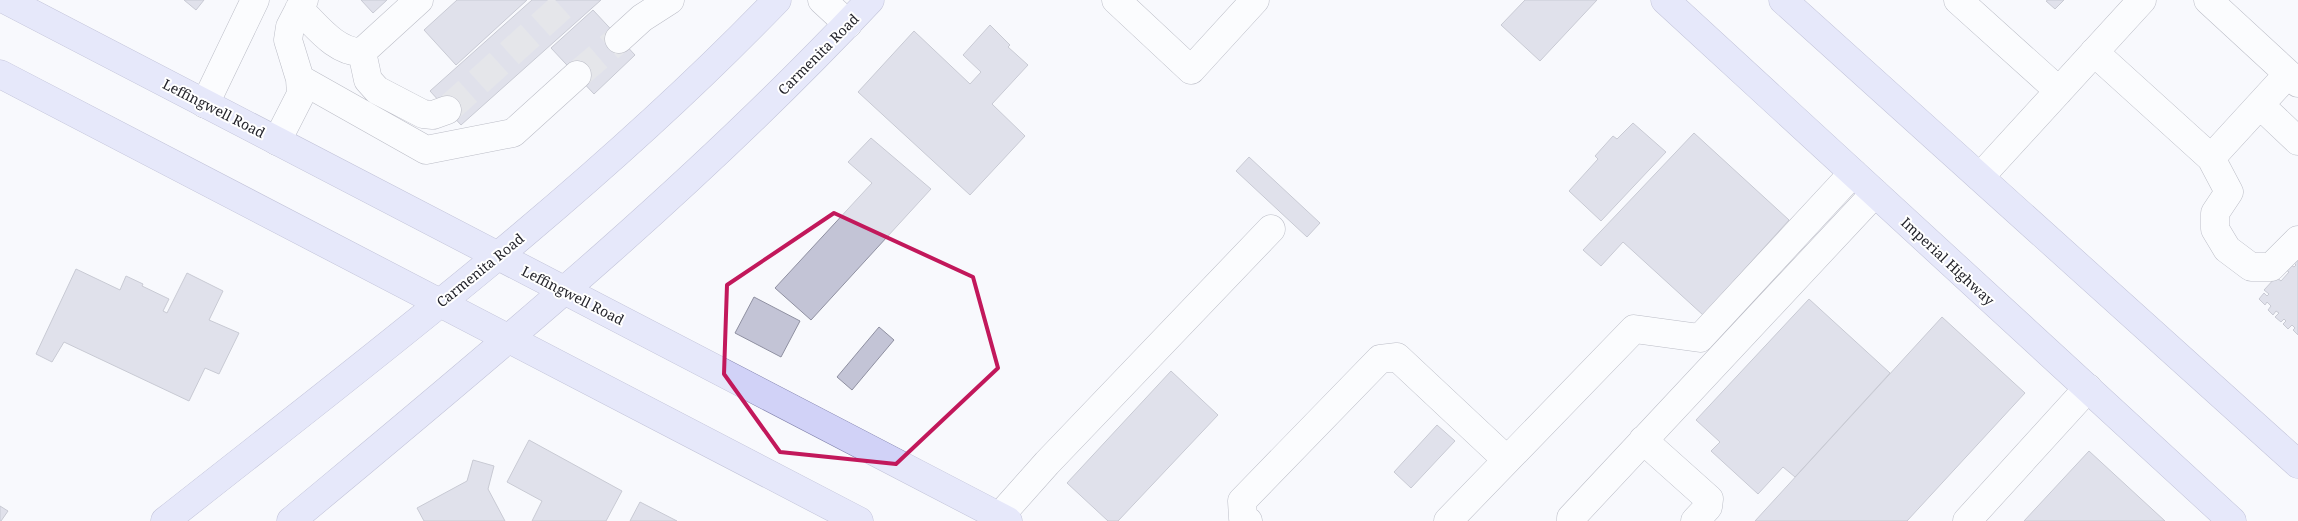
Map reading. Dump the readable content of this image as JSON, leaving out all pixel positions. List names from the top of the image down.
{
  "streets": {
    "main road": ["Carmenita Road", "Leffingwell Road", "Imperial Highway"]
  },
  "crossings": [
    ["Carmenita Road", "Leffingwell Road"]
  ]
}
